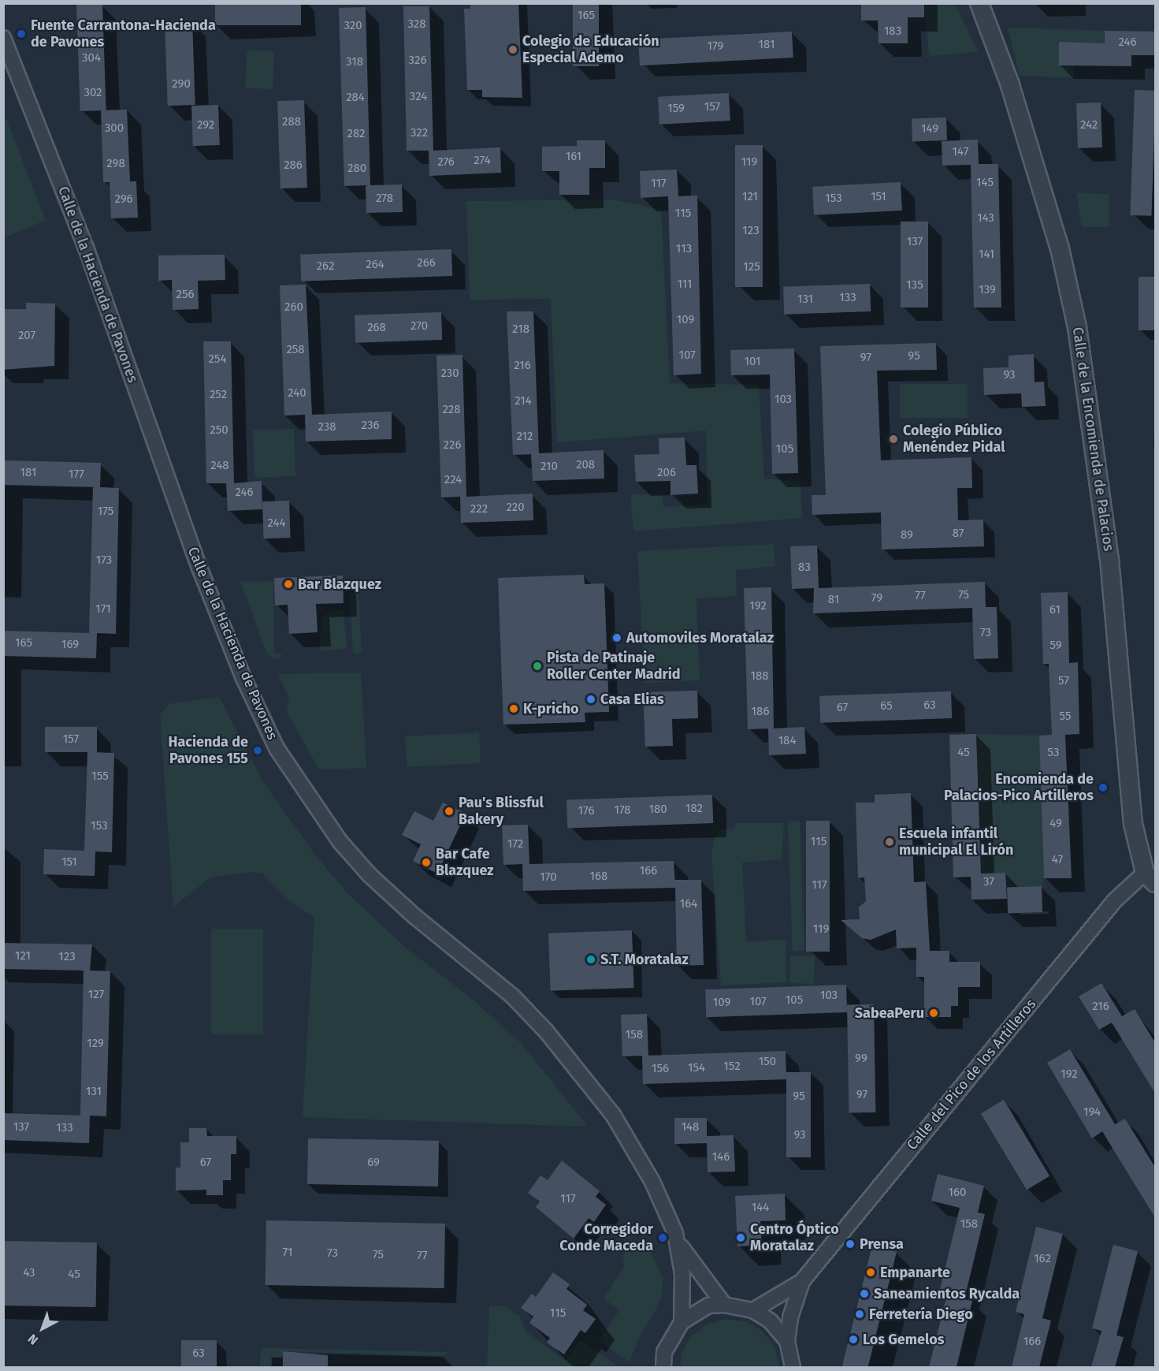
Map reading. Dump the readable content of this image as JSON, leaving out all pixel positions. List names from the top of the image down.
{
  "streets": {
    "street": ["Calle de la Hacienda de Pavones", "Calle de la Encomienda de Palacios", "Calle del Pico de los Artilleros"]
  },
  "crossings": [
    ["Calle de la Encomienda de Palacios", "Calle del Pico de los Artilleros"]
  ],
  "places": [
    "Fuente Carrantona-Hacienda de Pavones",
    "Colegio de Educación Especial Ademo",
    "Colegio Público Menéndez Pidal",
    "Bar Blazquez",
    "Automoviles Moratalaz",
    "Pista de Patinaje Roller Center Madrid",
    "Casa Elias",
    "K-pricho",
    "Hacienda de Pavones 155",
    "Encomienda de Palacios-Pico Artilleros",
    "Pau's Blissful Bakery",
    "Escuela infantil municipal El Lirón",
    "Bar Cafe Blazquez",
    "S.T. Moratalaz",
    "SabeaPeru",
    "Corregidor Conde Maceda",
    "Centro Óptico Moratalaz",
    "Prensa",
    "Empanarte",
    "Saneamientos Rycalda",
    "Ferretería Diego",
    "Los Gemelos"
  ],
  "house_numbers": [
    "165",
    "328",
    "320",
    "183",
    "246",
    "181",
    "179",
    "304",
    "326",
    "318",
    "290",
    "302",
    "324",
    "284",
    "157",
    "159",
    "288",
    "292",
    "242",
    "300",
    "149",
    "322",
    "282",
    "147",
    "161",
    "274",
    "276",
    "119",
    "298",
    "286",
    "280",
    "145",
    "117",
    "121",
    "151",
    "278",
    "153",
    "296",
    "115",
    "143",
    "123",
    "137",
    "113",
    "141",
    "266",
    "264",
    "262",
    "125",
    "111",
    "135",
    "139",
    "256",
    "133",
    "131",
    "260",
    "109",
    "270",
    "268",
    "218",
    "207",
    "258",
    "107",
    "95",
    "97",
    "254",
    "101",
    "216",
    "230",
    "93",
    "240",
    "252",
    "103",
    "214",
    "228",
    "236",
    "238",
    "250",
    "212",
    "226",
    "105",
    "208",
    "248",
    "210",
    "181",
    "206",
    "177",
    "224",
    "246",
    "220",
    "222",
    "175",
    "244",
    "87",
    "89",
    "173",
    "83",
    "75",
    "77",
    "79",
    "81",
    "192",
    "171",
    "61",
    "73",
    "165",
    "169",
    "59",
    "188",
    "57",
    "63",
    "65",
    "67",
    "186",
    "55",
    "157",
    "184",
    "45",
    "53",
    "155",
    "182",
    "180",
    "178",
    "176",
    "49",
    "153",
    "115",
    "172",
    "47",
    "151",
    "166",
    "168",
    "170",
    "37",
    "117",
    "164",
    "119",
    "121",
    "123",
    "127",
    "103",
    "105",
    "107",
    "109",
    "216",
    "158",
    "129",
    "99",
    "150",
    "152",
    "154",
    "156",
    "192",
    "131",
    "97",
    "95",
    "194",
    "137",
    "148",
    "133",
    "93",
    "146",
    "67",
    "69",
    "160",
    "117",
    "144",
    "158",
    "71",
    "73",
    "75",
    "77",
    "162",
    "43",
    "45",
    "115",
    "166",
    "63"
  ],
  "north": "bottom left"
}
